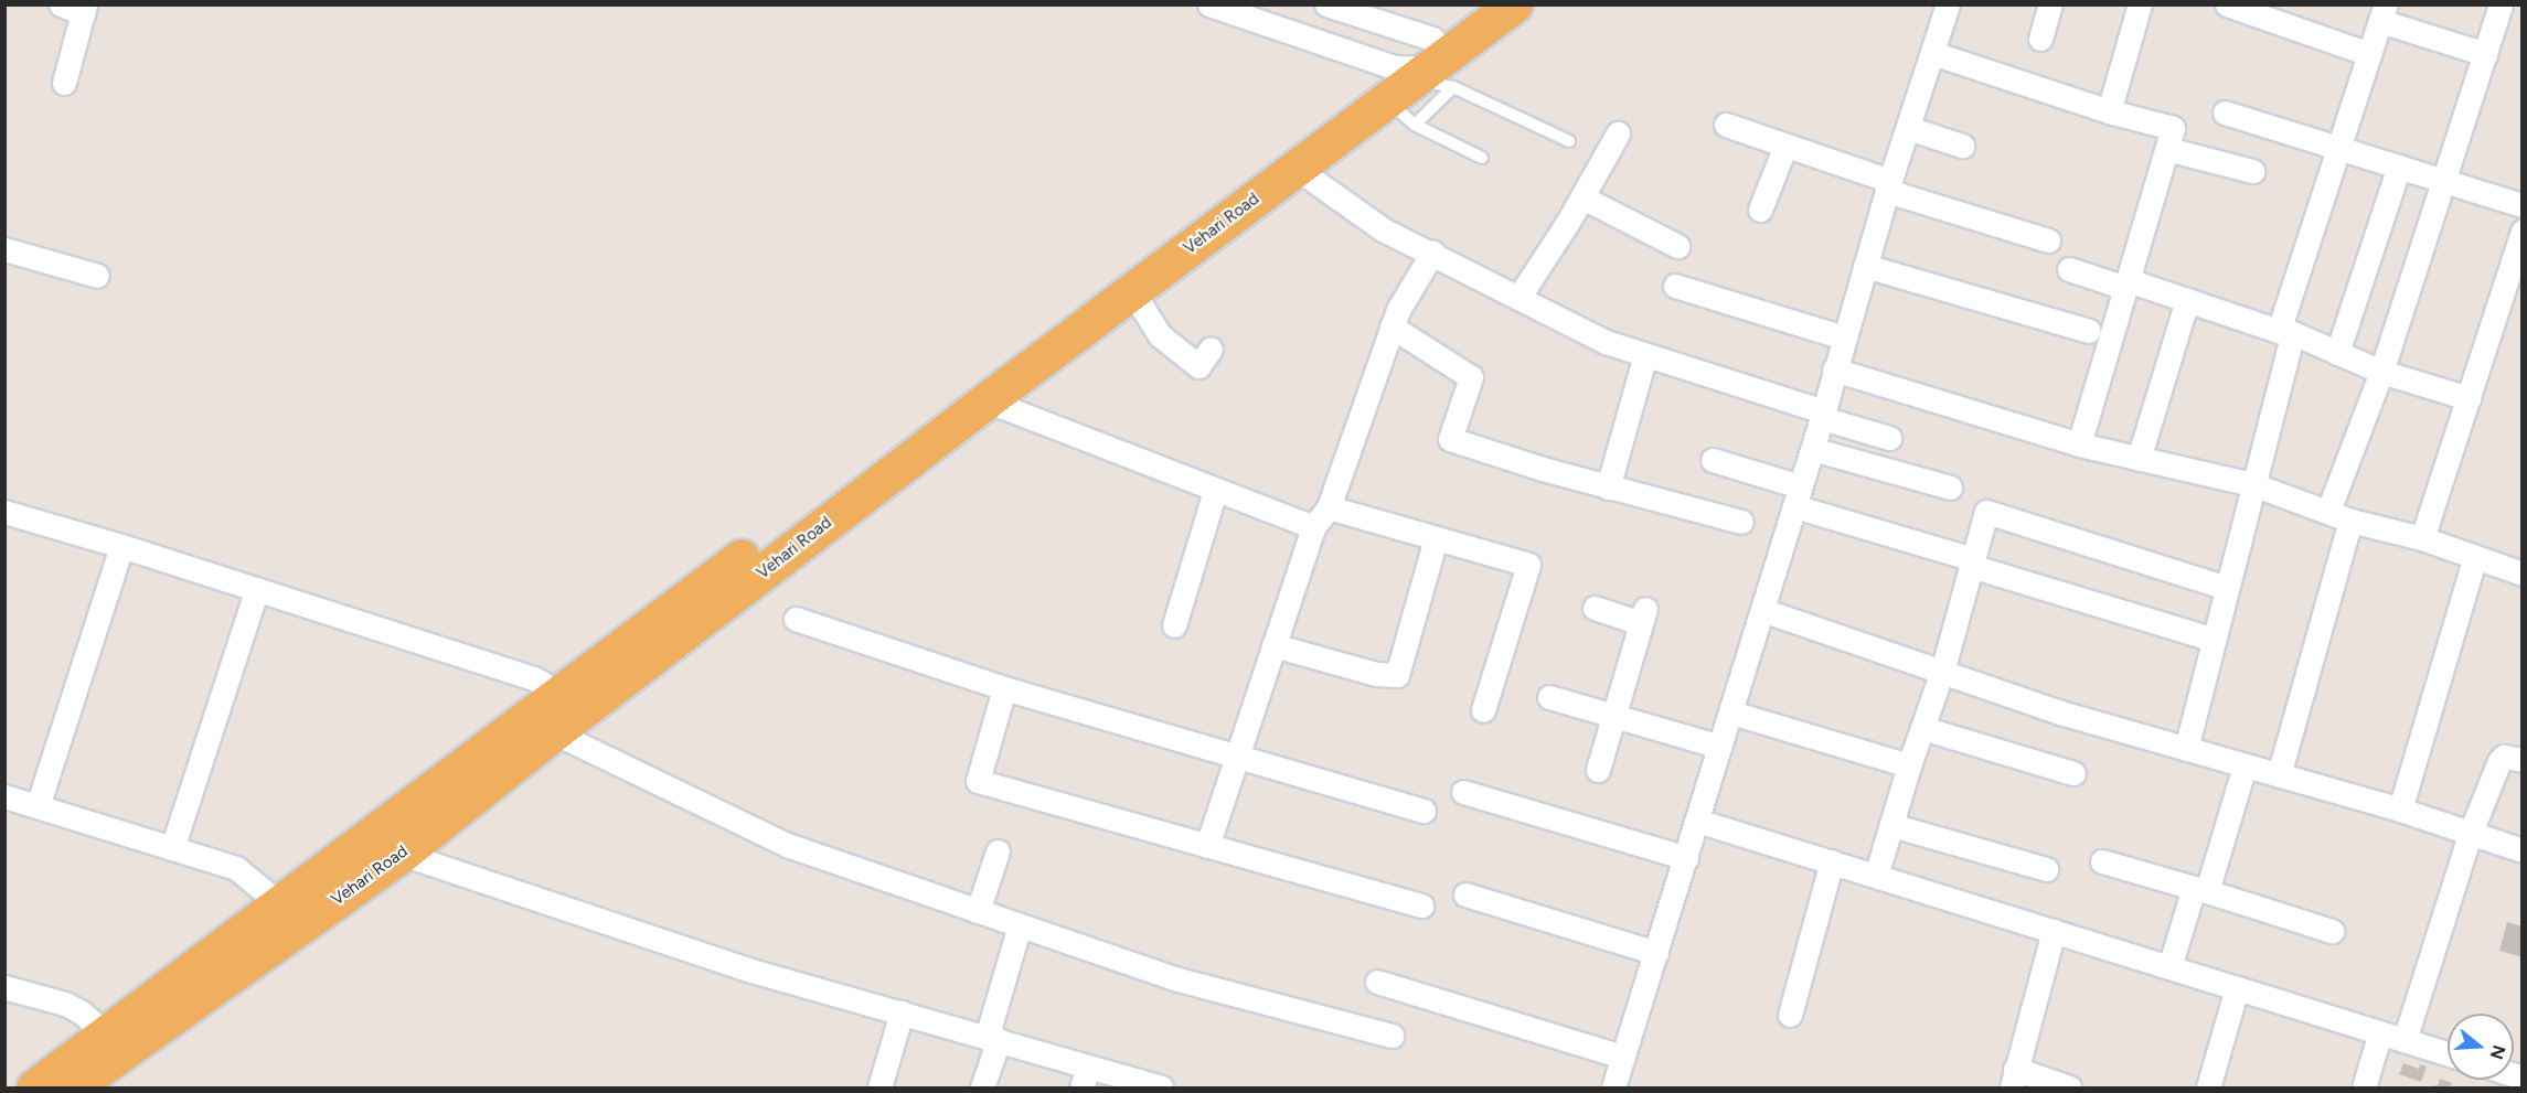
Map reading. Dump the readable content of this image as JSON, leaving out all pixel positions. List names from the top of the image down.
{
  "streets": {
    "main road": ["Vehari Road"]
  },
  "north": "right"
}
